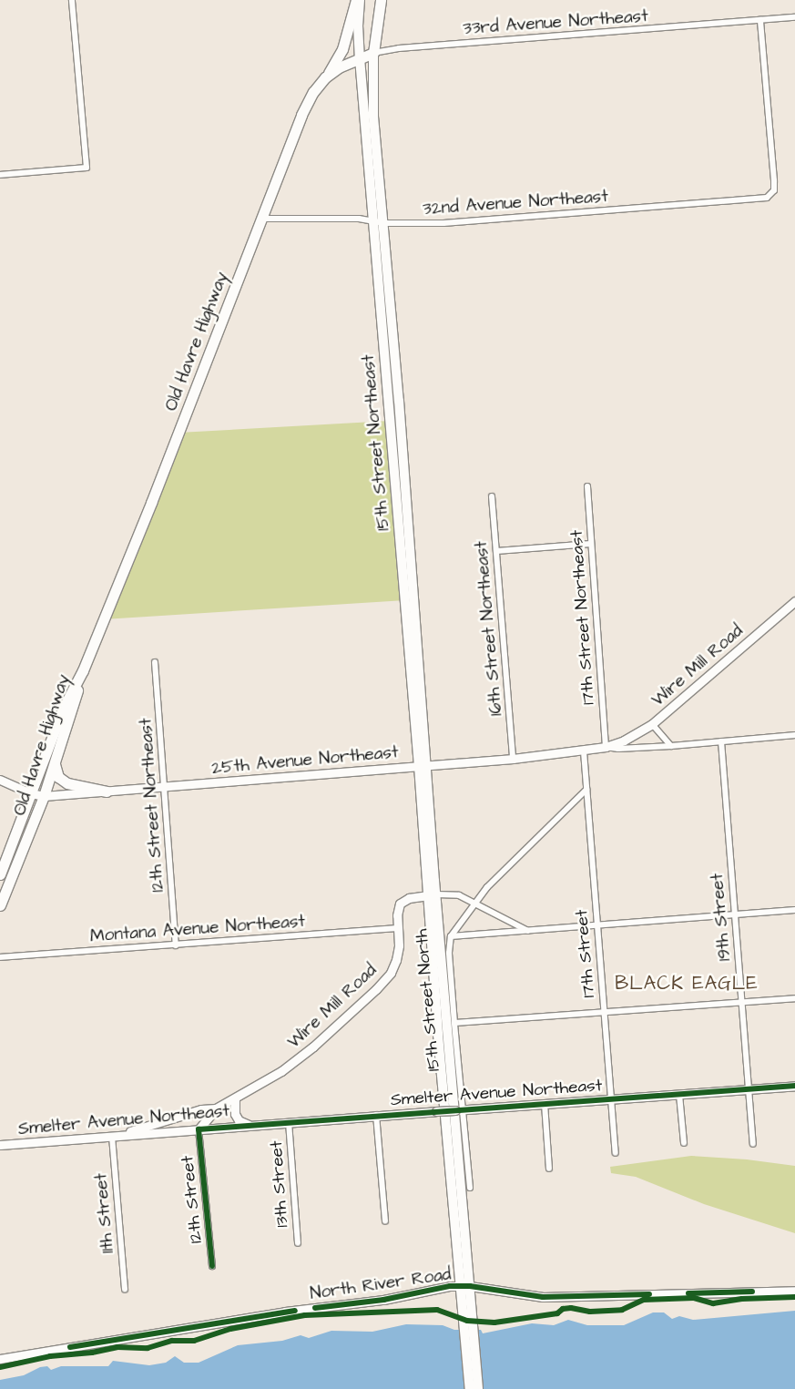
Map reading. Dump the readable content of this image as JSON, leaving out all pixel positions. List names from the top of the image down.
{
  "streets": {
    "highway": ["Old Havre Highway", "15th Street Northeast"],
    "main road": ["15th Street North"],
    "street": [
      "33rd Avenue Northeast",
      "32nd Avenue Northeast",
      "17th Street Northeast",
      "16th Street Northeast",
      "Wire Mill Road",
      "25th Avenue Northeast",
      "12th Street Northeast",
      "19th Street",
      "Montana Avenue Northeast",
      "17th Street",
      "Smelter Avenue Northeast",
      "13th Street",
      "12th Street",
      "11th Street",
      "North River Road"
    ]
  },
  "crossings": [
    ["33rd Avenue Northeast", "32nd Avenue Northeast"],
    ["33rd Avenue Northeast", "Old Havre Highway"],
    ["33rd Avenue Northeast", "15th Street Northeast"],
    ["32nd Avenue Northeast", "Old Havre Highway"],
    ["32nd Avenue Northeast", "15th Street Northeast"],
    ["Old Havre Highway", "15th Street Northeast"],
    ["Old Havre Highway", "25th Avenue Northeast"],
    ["15th Street Northeast", "25th Avenue Northeast"],
    ["15th Street Northeast", "15th Street North"],
    ["17th Street Northeast", "Wire Mill Road"],
    ["17th Street Northeast", "25th Avenue Northeast"],
    ["16th Street Northeast", "25th Avenue Northeast"],
    ["Wire Mill Road", "25th Avenue Northeast"],
    ["Wire Mill Road", "Montana Avenue Northeast"],
    ["Wire Mill Road", "15th Street North"],
    ["Wire Mill Road", "Smelter Avenue Northeast"],
    ["Wire Mill Road", "12th Street"],
    ["25th Avenue Northeast", "12th Street Northeast"],
    ["25th Avenue Northeast", "17th Street"],
    ["12th Street Northeast", "Montana Avenue Northeast"],
    ["19th Street", "Smelter Avenue Northeast"],
    ["17th Street", "Smelter Avenue Northeast"],
    ["15th Street North", "Smelter Avenue Northeast"],
    ["15th Street North", "North River Road"],
    ["Smelter Avenue Northeast", "13th Street"],
    ["Smelter Avenue Northeast", "12th Street"],
    ["Smelter Avenue Northeast", "11th Street"]
  ],
  "districts": ["BLACK EAGLE"]
}
